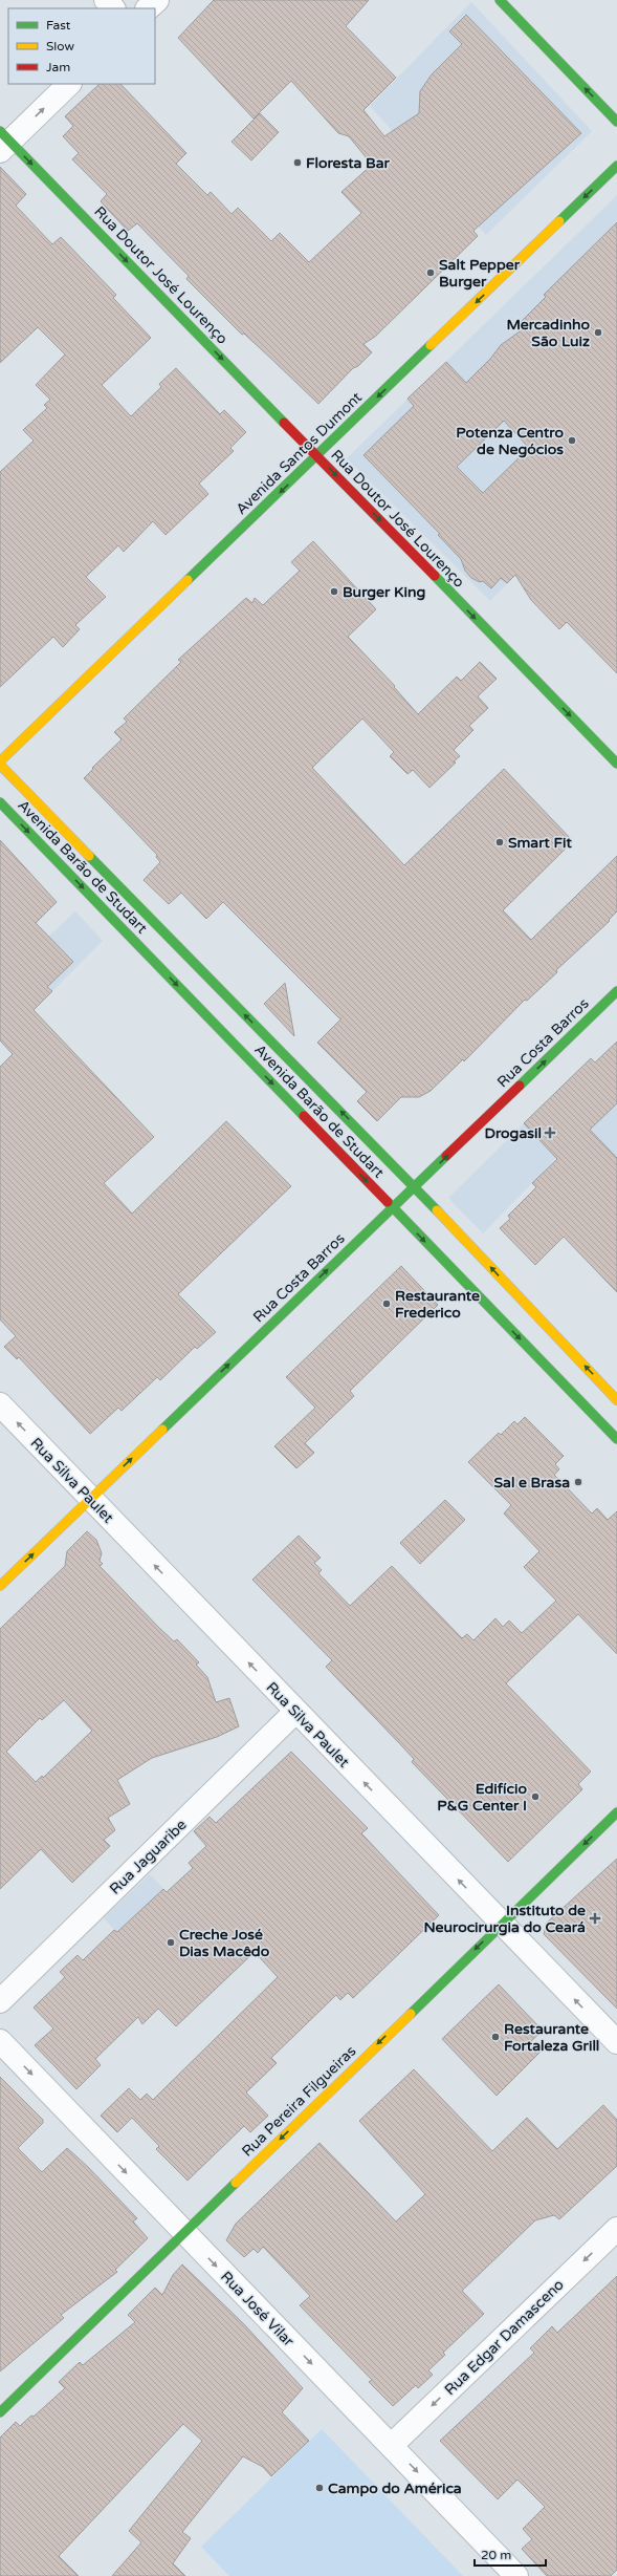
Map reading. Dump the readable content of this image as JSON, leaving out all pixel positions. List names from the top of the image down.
{
  "streets": {
    "main road": [
      "Rua Doutor José Lourenço",
      "Avenida Santos Dumont",
      "Avenida Barão de Studart",
      "Rua Costa Barros",
      "Rua Pereira Filgueiras"
    ],
    "street": [
      "Rua Silva Paulet",
      "Rua Jaguaribe",
      "Rua José Vilar",
      "Rua Edgar Damasceno"
    ]
  },
  "crossings": [
    ["Rua Doutor José Lourenço", "Avenida Santos Dumont"],
    ["Avenida Santos Dumont", "Avenida Barão de Studart"],
    ["Avenida Barão de Studart", "Rua Costa Barros"],
    ["Rua Costa Barros", "Rua Silva Paulet"],
    ["Rua Silva Paulet", "Rua Jaguaribe"],
    ["Rua Silva Paulet", "Rua Pereira Filgueiras"],
    ["Rua Pereira Filgueiras", "Rua José Vilar"],
    ["Rua José Vilar", "Rua Edgar Damasceno"]
  ],
  "one_way": [
    "Rua Doutor José Lourenço",
    "Avenida Santos Dumont",
    "Rua Costa Barros",
    "Rua Silva Paulet",
    "Rua Pereira Filgueiras",
    "Rua José Vilar",
    "Rua Edgar Damasceno"
  ],
  "places": {
    "other": [
      "Floresta Bar",
      "Salt Pepper Burger",
      "Mercadinho São Luiz",
      "Potenza Centro de Negócios",
      "Burger King",
      "Smart Fit",
      "Restaurante Frederico",
      "Sal e Brasa",
      "Edifício P&G Center I",
      "Creche José Dias Macêdo",
      "Restaurante Fortaleza Grill",
      "Campo do América"
    ],
    "health": ["Drogasil", "Instituto de Neurocirurgia do Ceará"]
  },
  "legend": ["Fast", "Slow", "Jam"],
  "scale_bar": "20 m"
}
